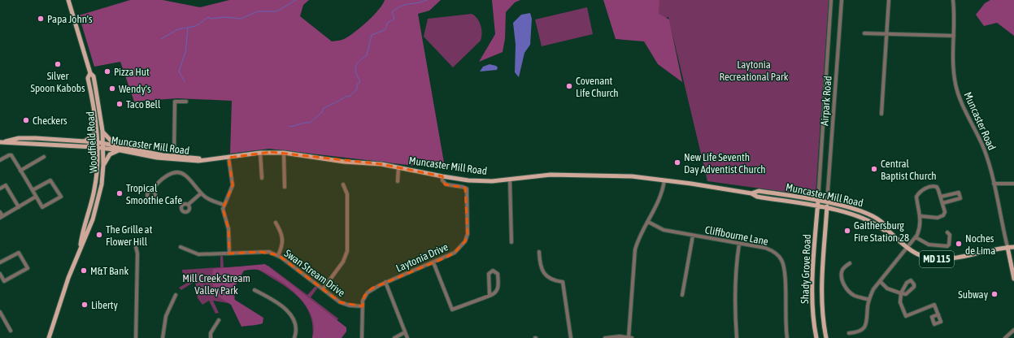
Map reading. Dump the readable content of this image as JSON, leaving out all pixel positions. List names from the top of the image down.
{
  "streets": {
    "main road": [
      "Woodfield Road",
      "Muncaster Mill Road",
      "MD 115",
      "Shady Grove Road"
    ],
    "street": [
      "Airpark Road",
      "Muncaster Road",
      "Cliffbourne Lane",
      "Laytonia Drive",
      "Swan Stream Drive"
    ]
  },
  "crossings": [
    ["Airpark Road", "Muncaster Mill Road"],
    ["Airpark Road", "Shady Grove Road"],
    ["Muncaster Road", "Muncaster Mill Road"],
    ["Woodfield Road", "Muncaster Mill Road"],
    ["Muncaster Mill Road", "Laytonia Drive"],
    ["Muncaster Mill Road", "Shady Grove Road"],
    ["Laytonia Drive", "Swan Stream Drive"]
  ],
  "parks": ["Laytonia Recreational Park", "Mill Creek Stream Valley Park"],
  "places": [
    "Papa John's",
    "Silver Spoon Kabobs",
    "Pizza Hut",
    "Covenant Life Church",
    "Wendy's",
    "Taco Bell",
    "Checkers",
    "New Life Seventh Day Adventist Church",
    "Central Baptist Church",
    "Tropical Smoothie Cafe",
    "Gaithersburg Fire Station 28",
    "The Grille at Flower Hill",
    "Noches de Lima",
    "M&T Bank",
    "Subway",
    "Liberty"
  ]
}
